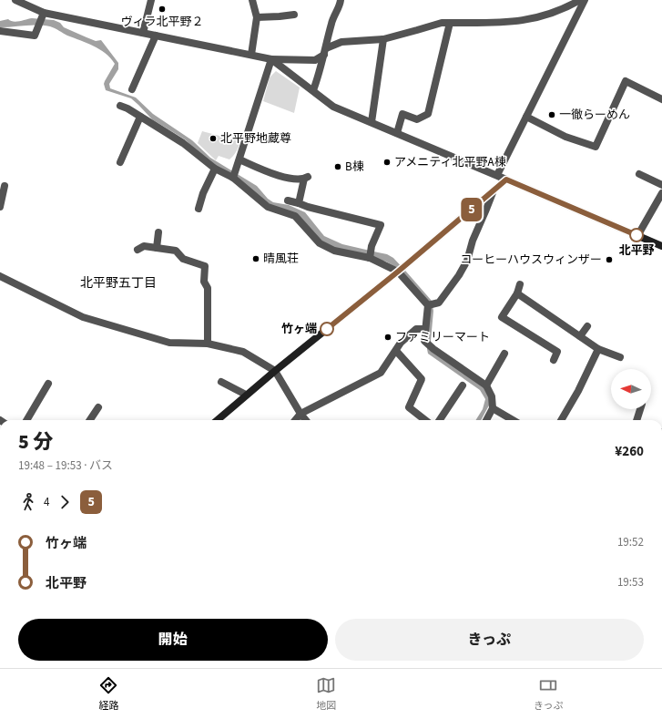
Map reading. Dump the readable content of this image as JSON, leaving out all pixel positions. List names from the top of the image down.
{
  "districts": ["北平野五丁目"],
  "places": [
    "ヴィラ北平野２",
    "一徹らーめん",
    "北平野地蔵尊",
    "アメニティ北平野A棟",
    "B棟",
    "北平野",
    "晴風荘",
    "コーヒーハウスウィンザー",
    "竹ヶ端",
    "ファミリーマート"
  ],
  "lines": ["bus line 5"],
  "north": "left",
  "page": {
    "on_map": "5",
    "heading": ["5 分", "19:48 – 19:53 · バス", "¥260"],
    "legs": ["4", "5"],
    "list": [
      {
        "name": "竹ヶ端",
        "value": "19:52"
      },
      {
        "name": "北平野",
        "value": "19:53"
      }
    ],
    "buttons": ["開始", "きっぷ"],
    "tabs": ["経路", "地図", "きっぷ"]
  }
}
